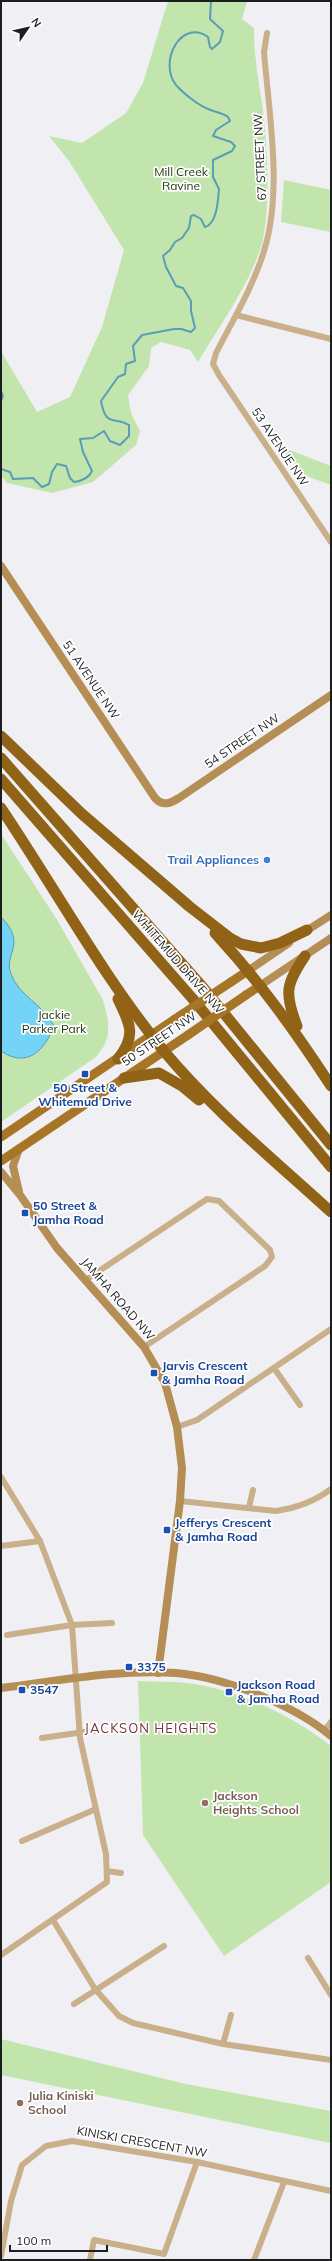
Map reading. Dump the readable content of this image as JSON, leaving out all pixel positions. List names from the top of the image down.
{
  "streets": {
    "highway": ["WHITEMUD DRIVE NW"],
    "main road": ["50 STREET NW"],
    "street": [
      "67 STREET NW",
      "53 AVENUE NW",
      "51 AVENUE NW",
      "54 STREET NW",
      "JAMHA ROAD NW",
      "KINISKI CRESCENT NW"
    ]
  },
  "crossings": [
    ["67 STREET NW", "53 AVENUE NW"],
    ["51 AVENUE NW", "54 STREET NW"]
  ],
  "districts": ["JACKSON HEIGHTS"],
  "parks": ["Mill Creek Ravine", "Jackie Parker Park"],
  "places": {
    "other": ["Trail Appliances", "Jackson Heights School", "Julia Kiniski School"],
    "transit": [
      "50 Street & Whitemud Drive",
      "50 Street & Jamha Road",
      "Jarvis Crescent & Jamha Road",
      "Jefferys Crescent & Jamha Road",
      "3375",
      "3547",
      "Jackson Road & Jamha Road"
    ]
  },
  "scale_bar": "100 m",
  "north": "top right"
}
